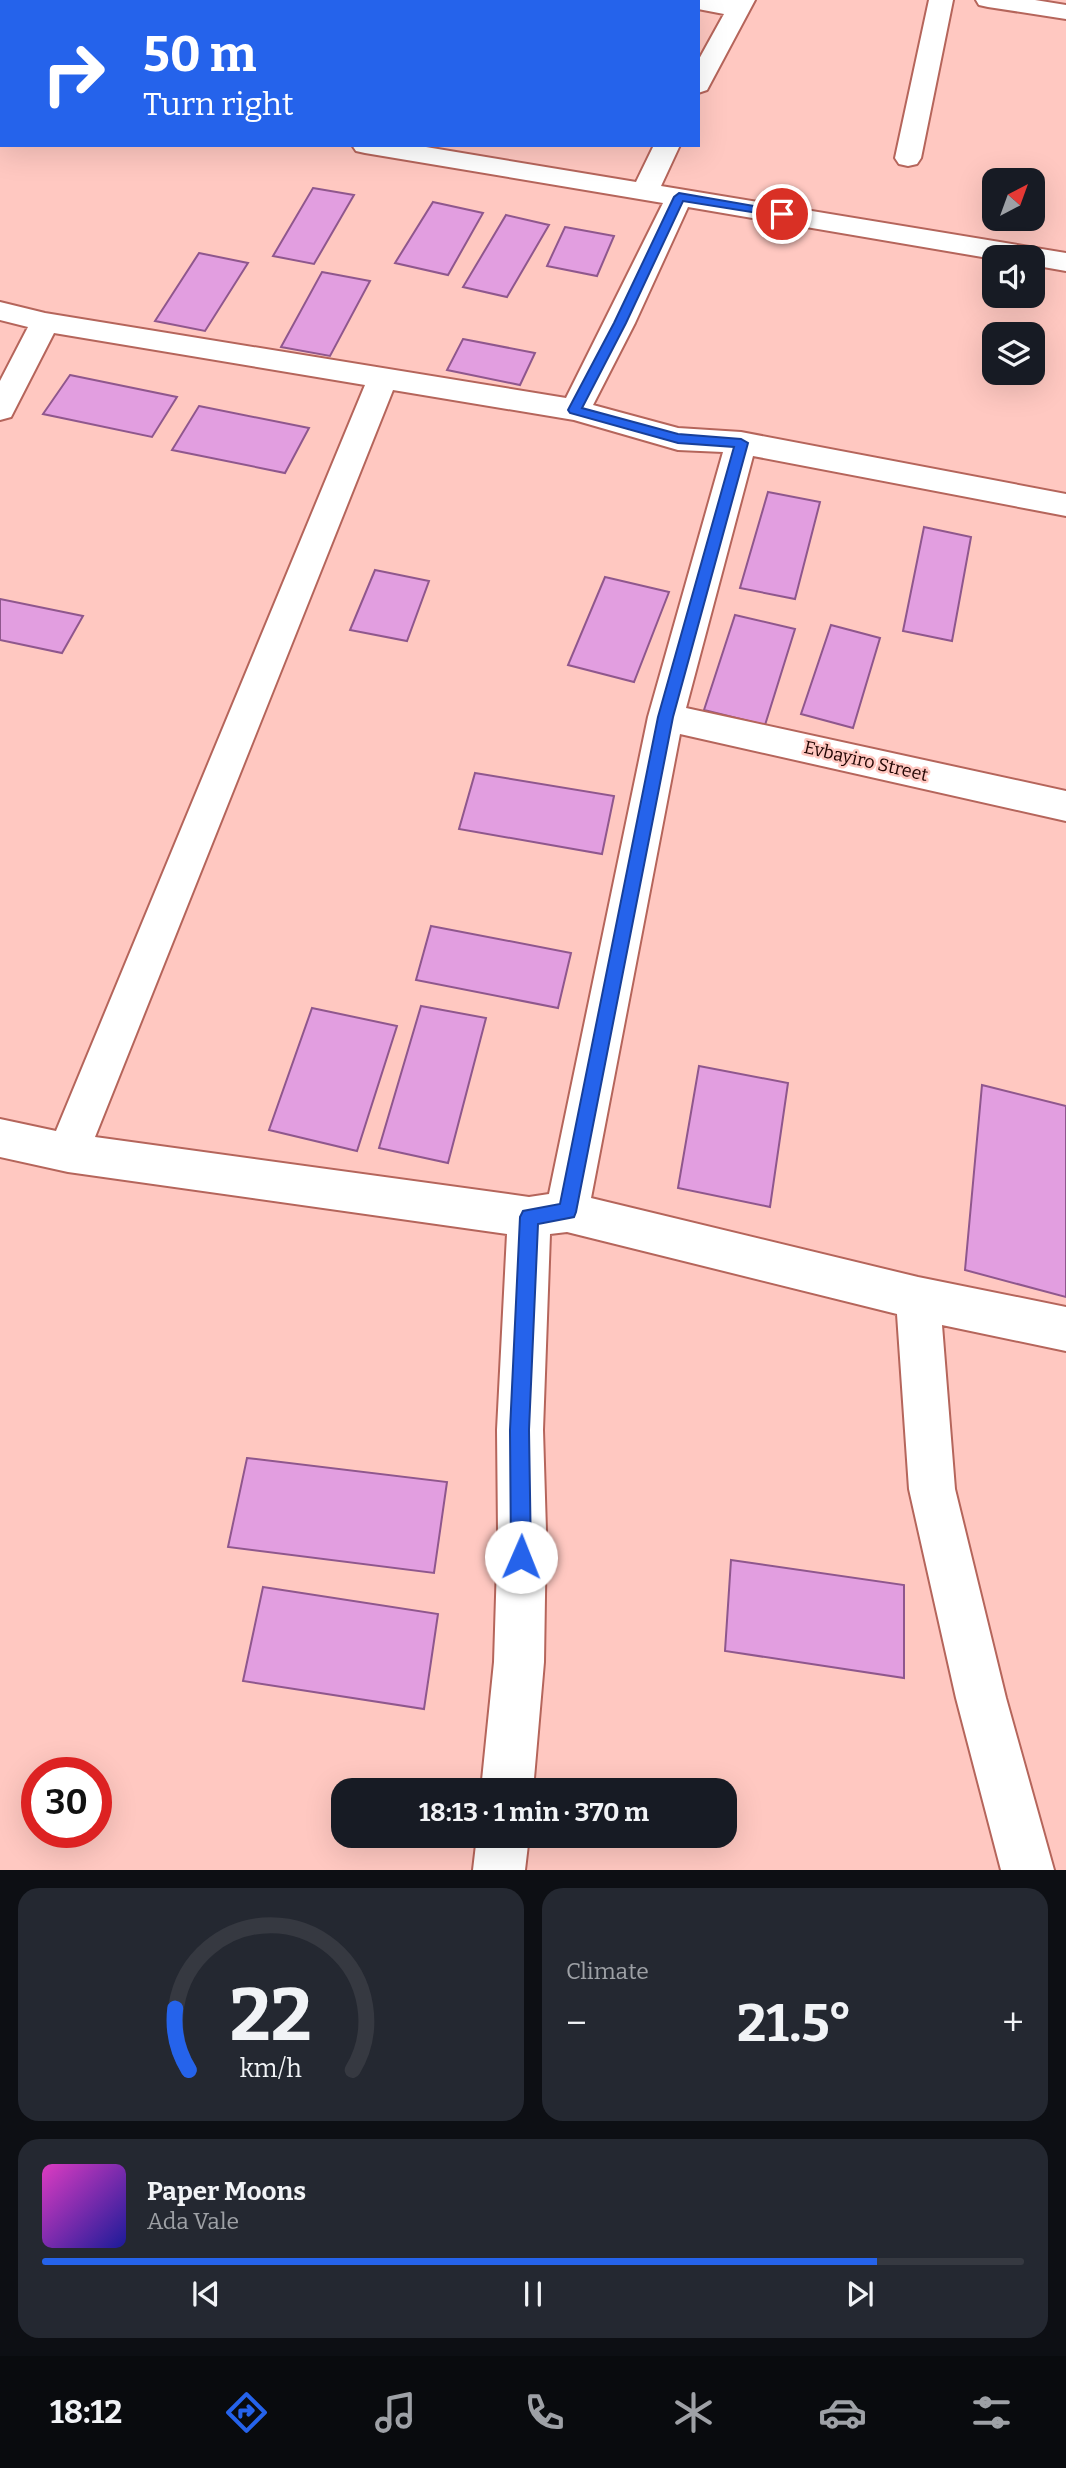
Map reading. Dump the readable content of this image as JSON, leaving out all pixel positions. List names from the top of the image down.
{
  "streets": {
    "street": ["Evbayiro Street"]
  },
  "north": "top right",
  "page": {
    "turn": ["50 m", "Turn right"],
    "limit": "30",
    "trip": "18:13 · 1 min · 370 m",
    "tile": "Climate",
    "heat": ["−", "21.5°", "+"],
    "song": ["Paper Moons", "Ada Vale"],
    "tabs": "18:12",
    "gauge": ["22", "km/h"]
  }
}
